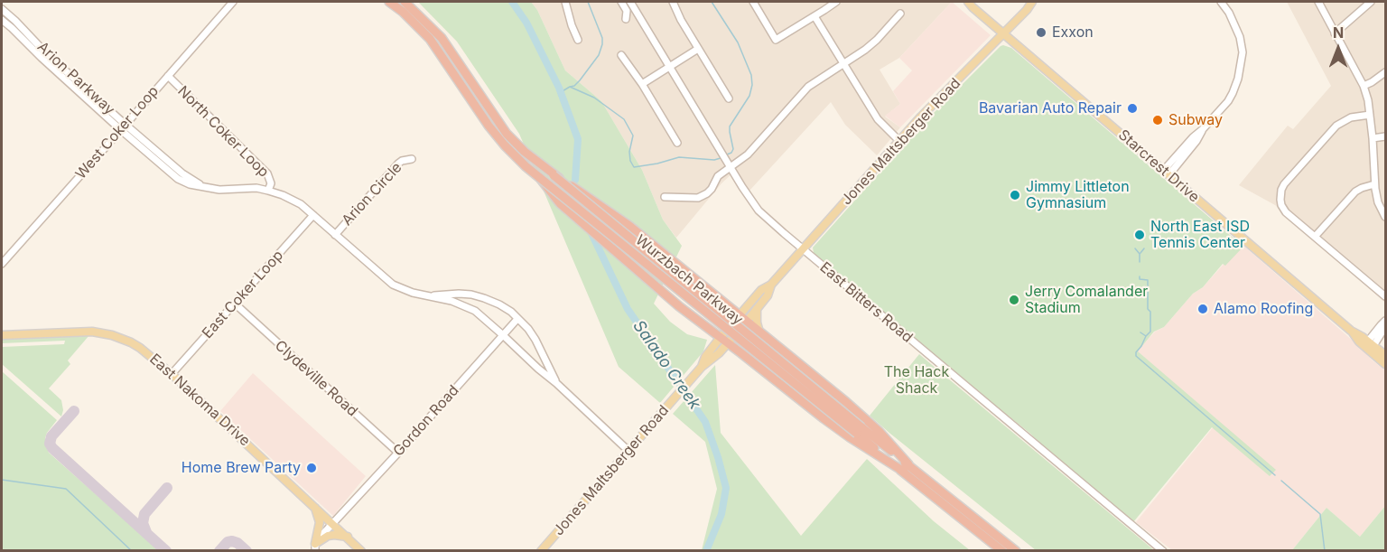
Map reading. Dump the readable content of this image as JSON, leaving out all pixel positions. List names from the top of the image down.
{
  "streets": {
    "highway": ["Wurzbach Parkway"],
    "main road": ["Jones Maltsberger Road", "Starcrest Drive", "East Nakoma Drive"],
    "street": [
      "Arion Parkway",
      "North Coker Loop",
      "West Coker Loop",
      "Arion Circle",
      "East Coker Loop",
      "East Bitters Road",
      "Clydeville Road",
      "Gordon Road"
    ]
  },
  "crossings": [
    ["Arion Parkway", "North Coker Loop"],
    ["Arion Parkway", "West Coker Loop"],
    ["Arion Parkway", "Jones Maltsberger Road"],
    ["Arion Parkway", "Arion Circle"],
    ["Arion Parkway", "East Coker Loop"],
    ["Arion Parkway", "Gordon Road"],
    ["North Coker Loop", "West Coker Loop"],
    ["Jones Maltsberger Road", "Starcrest Drive"],
    ["Jones Maltsberger Road", "East Bitters Road"],
    ["East Coker Loop", "Clydeville Road"],
    ["East Coker Loop", "East Nakoma Drive"],
    ["Clydeville Road", "Gordon Road"],
    ["East Nakoma Drive", "Gordon Road"]
  ],
  "water": ["Salado Creek"],
  "parks": ["The Hack Shack"],
  "places": [
    "Exxon",
    "Bavarian Auto Repair",
    "Subway",
    "Jimmy Littleton Gymnasium",
    "North East ISD Tennis Center",
    "Jerry Comalander Stadium",
    "Alamo Roofing",
    "Home Brew Party"
  ],
  "north": "top"
}
